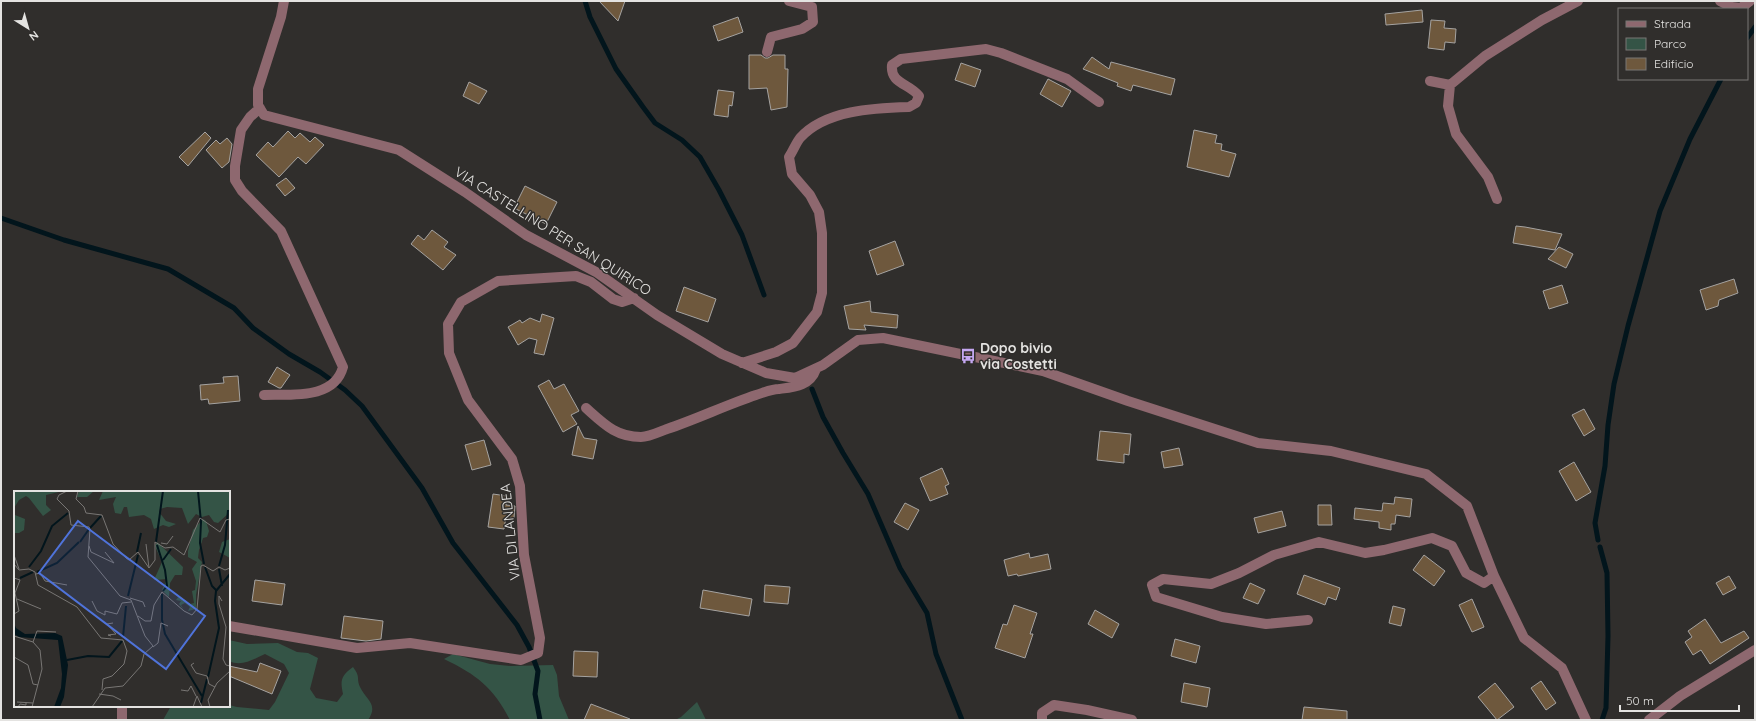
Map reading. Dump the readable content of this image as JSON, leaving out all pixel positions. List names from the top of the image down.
{
  "streets": {
    "street": ["VIA CASTELLINO PER SAN QUIRICO", "VIA DI LANDEA"]
  },
  "crossings": [
    ["VIA CASTELLINO PER SAN QUIRICO", "VIA DI LANDEA"]
  ],
  "places": {
    "bus stop": ["Dopo bivio via Costetti"]
  },
  "legend": ["Strada", "Parco", "Edificio"],
  "scale_bar": "50 m",
  "north": "bottom right"
}
